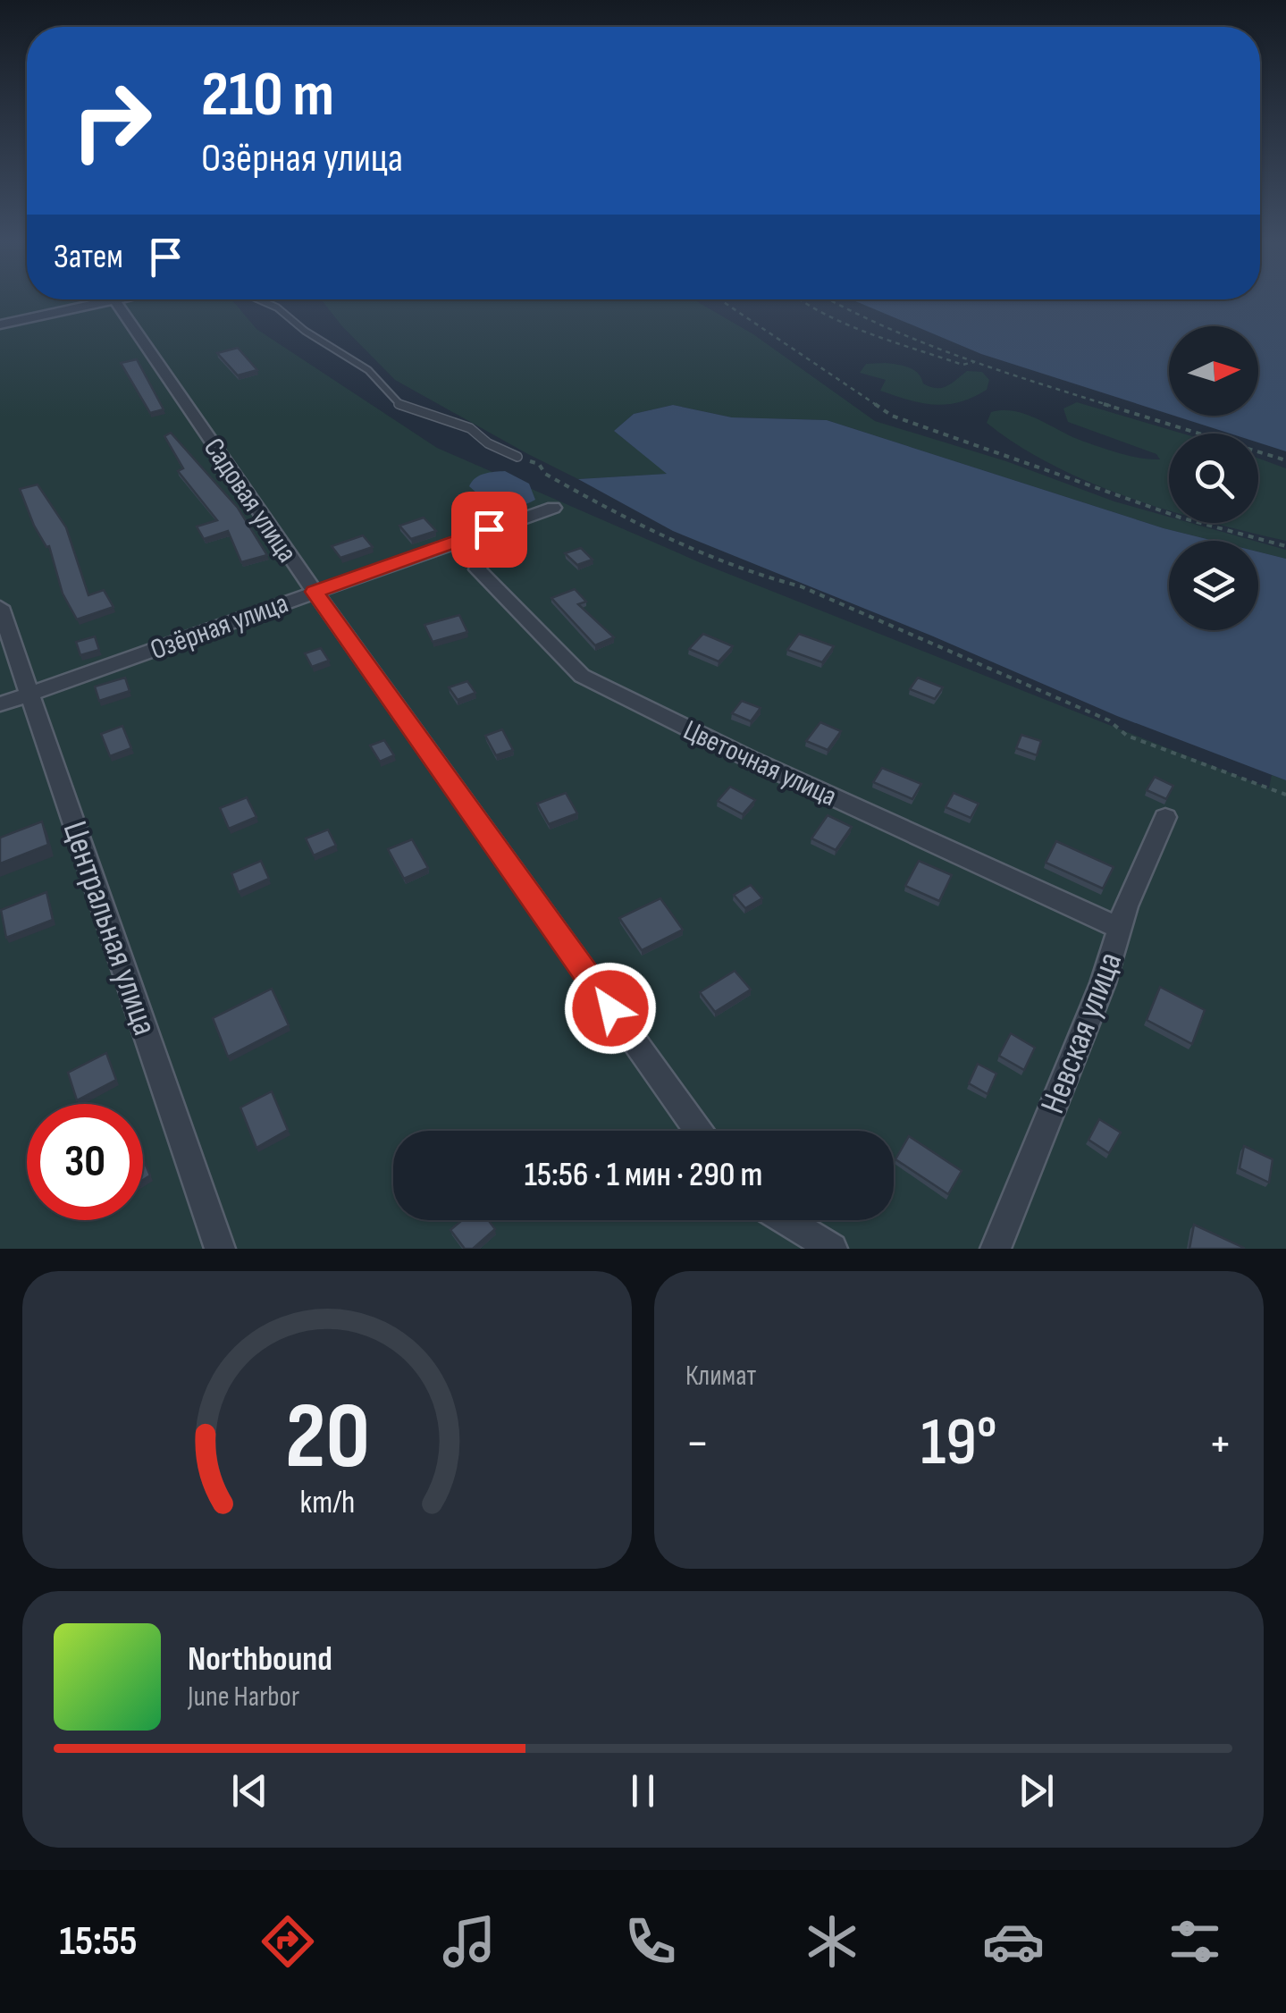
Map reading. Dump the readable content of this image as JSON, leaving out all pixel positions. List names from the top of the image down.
{
  "streets": {
    "street": [
      "Садовая улица",
      "Озёрная улица",
      "Цветочная улица",
      "Центральная улица",
      "Невская улица"
    ]
  },
  "crossings": [
    ["Садовая улица", "Озёрная улица"],
    ["Озёрная улица", "Цветочная улица"],
    ["Озёрная улица", "Центральная улица"],
    ["Цветочная улица", "Невская улица"]
  ],
  "north": "right",
  "page": {
    "turn": ["210 m", "Озёрная улица"],
    "then": "Затем",
    "limit": "30",
    "trip": "15:56 · 1 мин · 290 m",
    "tile": "Климат",
    "heat": ["−", "19°", "+"],
    "song": ["Northbound", "June Harbor"],
    "tabs": "15:55",
    "gauge": ["20", "km/h"]
  }
}
